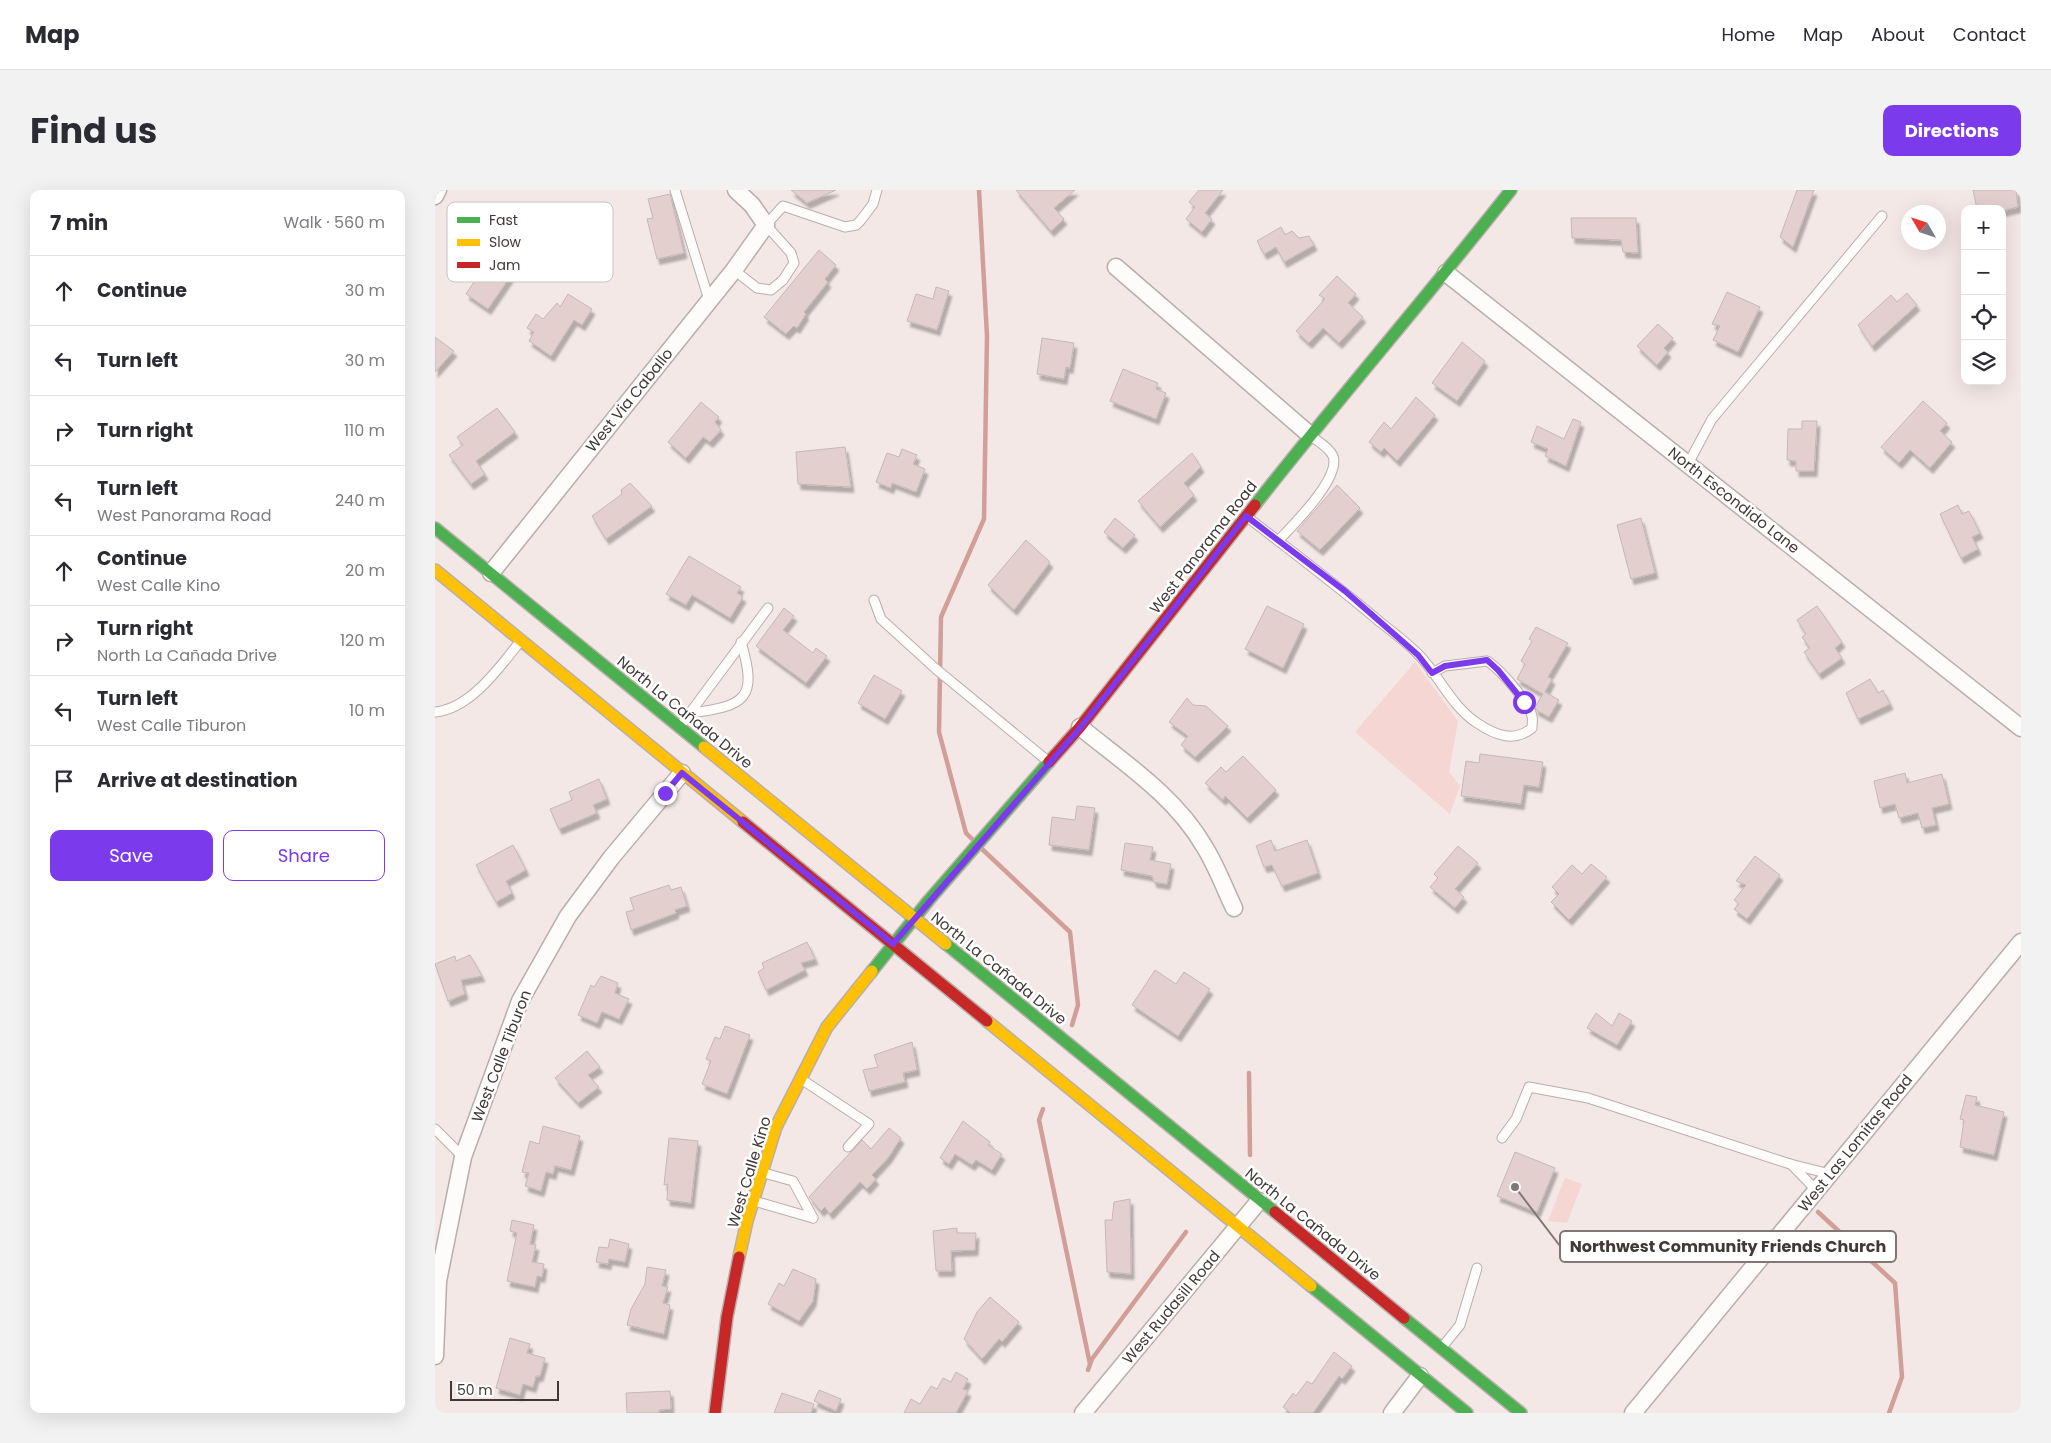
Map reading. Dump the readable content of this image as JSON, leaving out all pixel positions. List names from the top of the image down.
{
  "streets": {
    "main road": ["West Panorama Road", "North La Cañada Drive", "West Calle Kino"],
    "street": [
      "West Via Caballo",
      "North Escondido Lane",
      "West Calle Tiburon",
      "West Las Lomitas Road",
      "West Rudasill Road"
    ]
  },
  "crossings": [
    ["West Via Caballo", "North La Cañada Drive"],
    ["North Escondido Lane", "West Panorama Road"],
    ["West Panorama Road", "North La Cañada Drive"],
    ["West Panorama Road", "West Calle Kino"],
    ["North La Cañada Drive", "West Calle Kino"],
    ["North La Cañada Drive", "West Rudasill Road"]
  ],
  "places": ["Northwest Community Friends Church"],
  "legend": ["Fast", "Slow", "Jam"],
  "scale_bar": "50 m",
  "north": "top left",
  "page": {
    "header": "Map",
    "nav": [
      "Home",
      "Map",
      "About",
      "Contact"
    ],
    "title": "Find us",
    "buttons": [
      "Directions",
      ["Save", "Share"]
    ],
    "heading": ["7 min", "Walk · 560 m"],
    "map_buttons": ["+", "−"],
    "list": [
      ["Continue", "30 m"],
      ["Turn left", "30 m"],
      ["Turn right", "110 m"],
      ["Turn left", "West Panorama Road", "240 m"],
      ["Continue", "West Calle Kino", "20 m"],
      ["Turn right", "North La Cañada Drive", "120 m"],
      ["Turn left", "West Calle Tiburon", "10 m"],
      "Arrive at destination"
    ],
    "scale": "50 m"
  }
}
